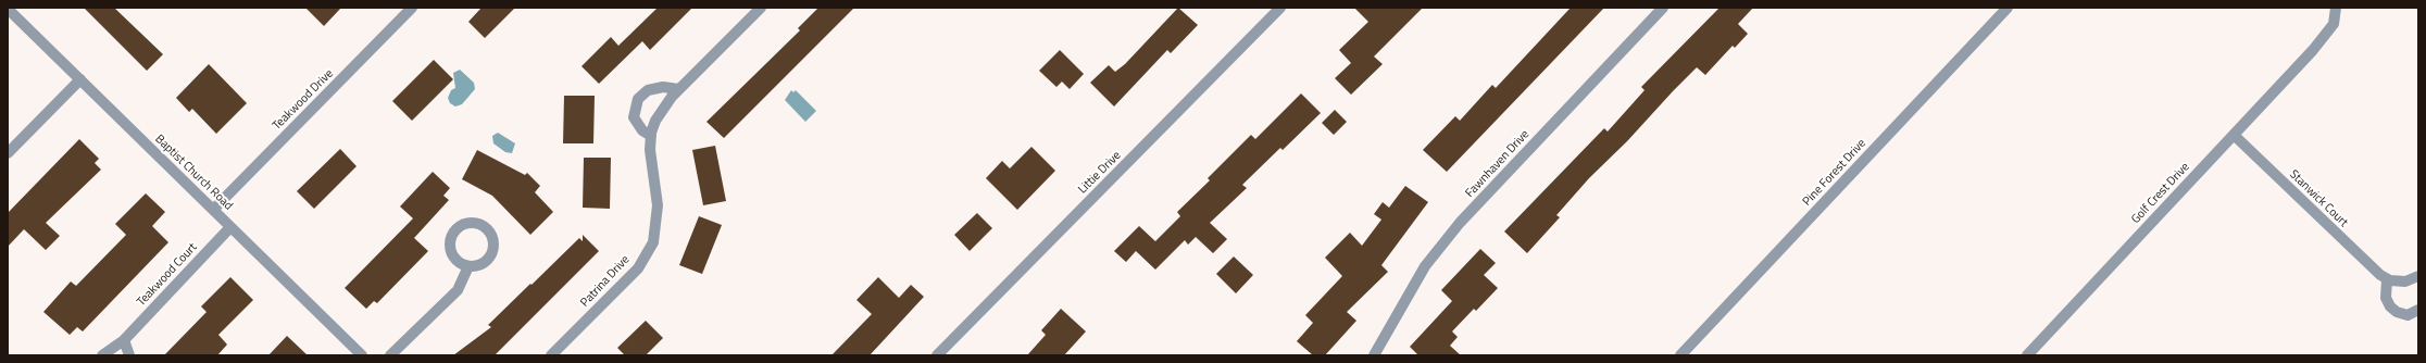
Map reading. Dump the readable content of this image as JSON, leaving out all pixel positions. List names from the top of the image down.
{
  "streets": {
    "street": [
      "Teakwood Drive",
      "Fawnhaven Drive",
      "Baptist Church Road",
      "Littie Drive",
      "Pine Forest Drive",
      "Golf Crest Drive",
      "Stanwick Court",
      "Teakwood Court",
      "Patrina Drive"
    ]
  },
  "crossings": [
    ["Teakwood Drive", "Baptist Church Road"],
    ["Baptist Church Road", "Teakwood Court"],
    ["Golf Crest Drive", "Stanwick Court"]
  ]
}
